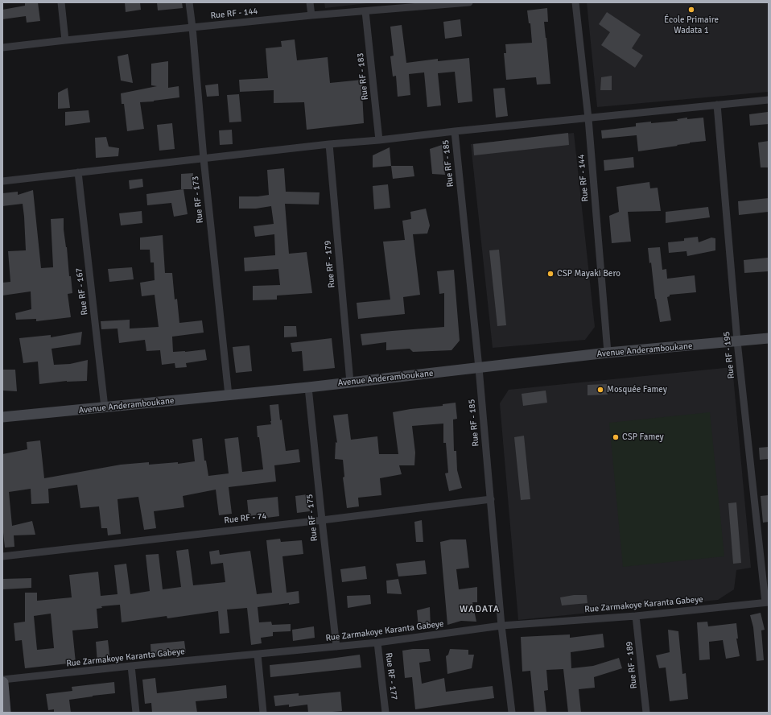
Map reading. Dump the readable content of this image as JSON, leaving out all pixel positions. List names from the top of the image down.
{
  "streets": {
    "street": [
      "Rue RF - 144",
      "Rue RF - 183",
      "Rue RF - 185",
      "Rue RF - 173",
      "Rue RF - 179",
      "Rue RF - 167",
      "Avenue Anderamboukane",
      "Rue RF - 195",
      "Rue RF - 175",
      "Rue RF - 74",
      "Rue Zarmakoye Karanta Gabeye",
      "Rue RF - 189",
      "Rue RF - 177"
    ]
  },
  "crossings": [
    ["Rue RF - 144", "Rue RF - 183"],
    ["Rue RF - 144", "Rue RF - 173"],
    ["Rue RF - 144", "Avenue Anderamboukane"],
    ["Rue RF - 185", "Avenue Anderamboukane"],
    ["Rue RF - 185", "Rue RF - 74"],
    ["Rue RF - 185", "Rue Zarmakoye Karanta Gabeye"],
    ["Rue RF - 173", "Avenue Anderamboukane"],
    ["Rue RF - 179", "Avenue Anderamboukane"],
    ["Rue RF - 167", "Avenue Anderamboukane"],
    ["Avenue Anderamboukane", "Rue RF - 195"],
    ["Avenue Anderamboukane", "Rue RF - 175"],
    ["Rue RF - 195", "Rue Zarmakoye Karanta Gabeye"],
    ["Rue RF - 175", "Rue RF - 74"],
    ["Rue RF - 175", "Rue Zarmakoye Karanta Gabeye"],
    ["Rue Zarmakoye Karanta Gabeye", "Rue RF - 189"],
    ["Rue Zarmakoye Karanta Gabeye", "Rue RF - 177"]
  ],
  "districts": ["WADATA"],
  "places": [
    "École Primaire Wadata 1",
    "CSP Mayaki Bero",
    "Mosquée Famey",
    "CSP Famey"
  ]
}
